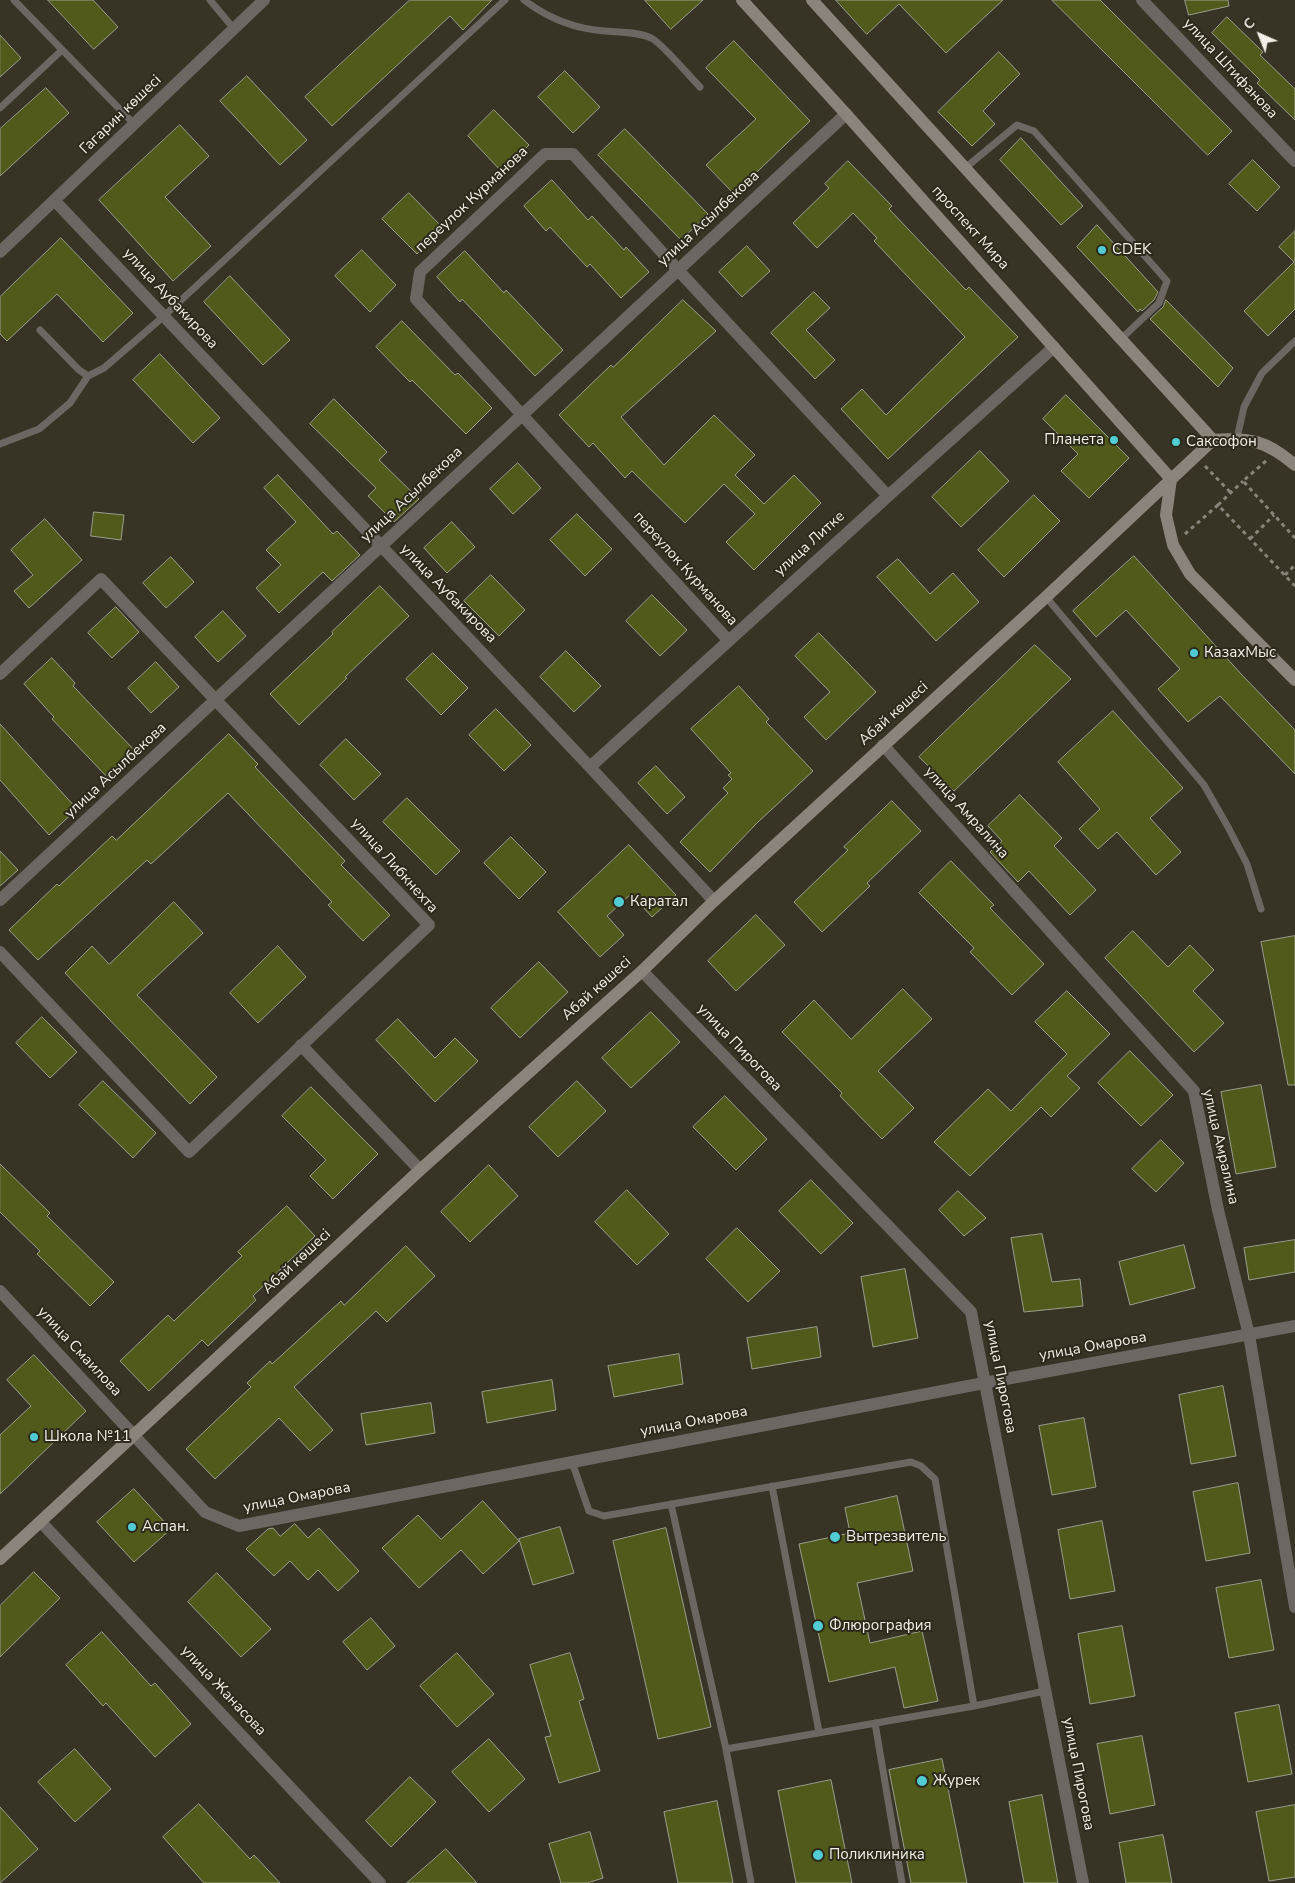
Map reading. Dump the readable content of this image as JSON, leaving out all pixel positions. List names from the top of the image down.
{
  "streets": {
    "main road": ["проспект Мира", "Абай көшесі"],
    "street": [
      "улица Штифанова",
      "Гагарин көшесі",
      "переулок Курманова",
      "улица Асылбекова",
      "улица Аубакирова",
      "улица Литке",
      "улица Амралина",
      "улица Либкнехта",
      "улица Пирогова",
      "улица Омарова",
      "улица Смаилова",
      "улица Жанасова"
    ]
  },
  "crossings": [
    ["Гагарин көшесі", "улица Аубакирова"],
    ["переулок Курманова", "улица Асылбекова"],
    ["переулок Курманова", "улица Литке"],
    ["улица Асылбекова", "проспект Мира"],
    ["улица Асылбекова", "улица Аубакирова"],
    ["улица Асылбекова", "улица Либкнехта"],
    ["проспект Мира", "улица Литке"],
    ["проспект Мира", "Абай көшесі"],
    ["улица Аубакирова", "улица Литке"],
    ["улица Аубакирова", "Абай көшесі"],
    ["Абай көшесі", "улица Амралина"],
    ["Абай көшесі", "улица Пирогова"],
    ["Абай көшесі", "улица Омарова"],
    ["Абай көшесі", "улица Смаилова"],
    ["Абай көшесі", "улица Жанасова"],
    ["улица Амралина", "улица Омарова"],
    ["улица Пирогова", "улица Омарова"],
    ["улица Омарова", "улица Смаилова"]
  ],
  "places": [
    "CDEK",
    "Планета",
    "Саксофон",
    "КазахМыс",
    "Каратал",
    "Школа №11",
    "Аспан.",
    "Вытрезвитель",
    "Флюрография",
    "Журек",
    "Поликлиника"
  ],
  "north": "top left"
}
